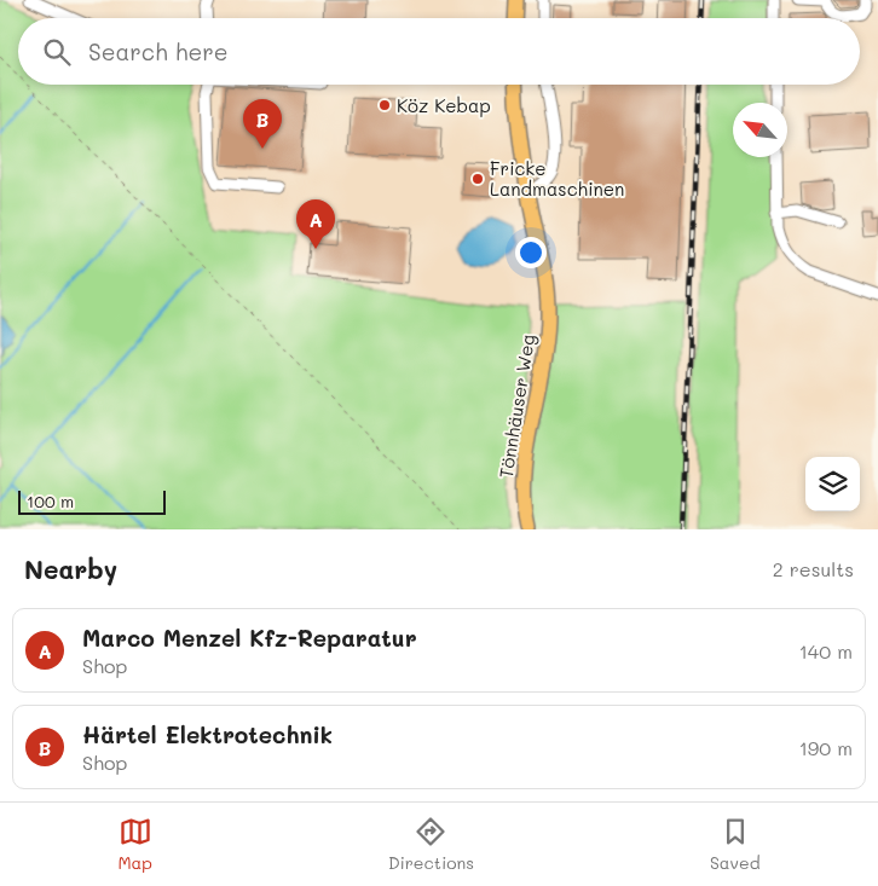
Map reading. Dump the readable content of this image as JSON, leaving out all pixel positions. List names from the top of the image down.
{
  "streets": {
    "main road": ["Tönnhäuser Weg"]
  },
  "places": ["Köz Kebap", "Fricke Landmaschinen"],
  "scale_bar": "100 m",
  "north": "top left",
  "page": {
    "search": "Search here",
    "pins": ["B", "A"],
    "scale": "100 m",
    "heading": ["Nearby", "2 results"],
    "list": [
      {
        "mark": "A",
        "name": "Marco Menzel Kfz-Reparatur",
        "note": "Shop",
        "value": "140 m"
      },
      {
        "mark": "B",
        "name": "Härtel Elektrotechnik",
        "note": "Shop",
        "value": "190 m"
      }
    ],
    "nav": ["Map", "Directions", "Saved"]
  }
}
